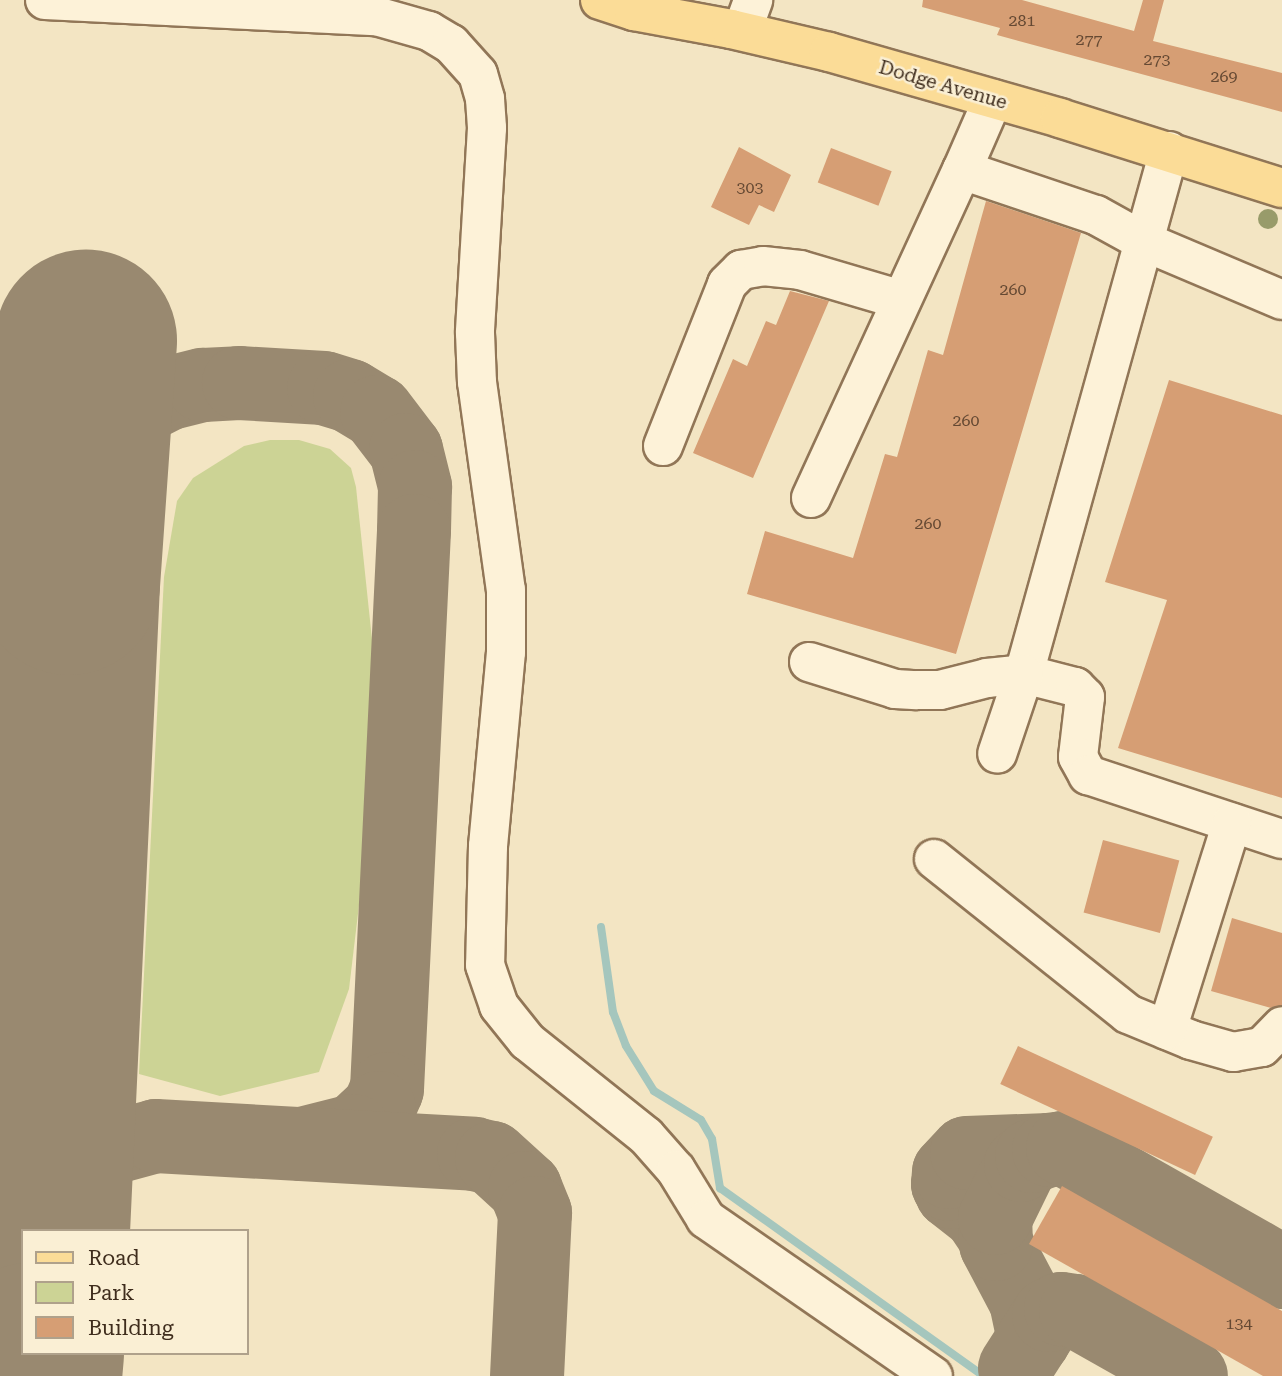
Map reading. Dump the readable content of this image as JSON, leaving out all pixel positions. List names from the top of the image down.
{
  "streets": {
    "main road": ["Dodge Avenue"]
  },
  "house_numbers": [
    "281",
    "277",
    "273",
    "269",
    "303",
    "260",
    "260",
    "260",
    "134"
  ],
  "legend": ["Road", "Park", "Building"]
}
